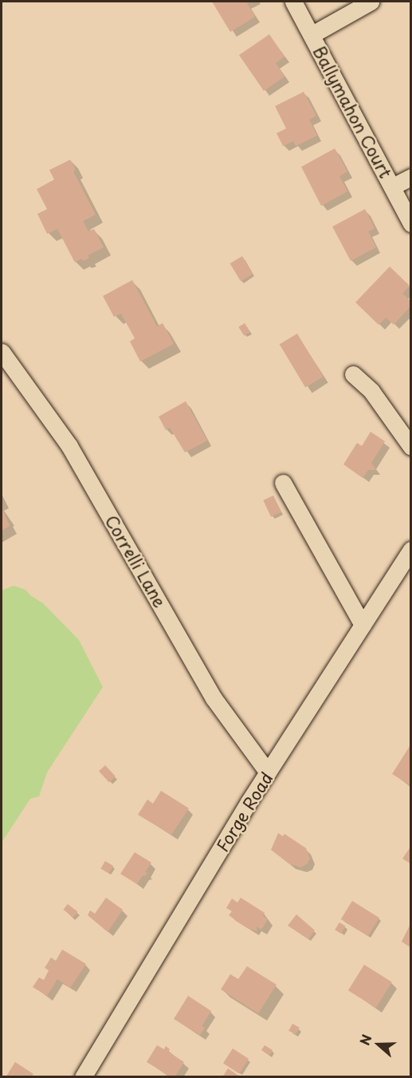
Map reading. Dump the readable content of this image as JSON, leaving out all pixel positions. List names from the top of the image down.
{
  "streets": {
    "street": ["Ballymahon Court", "Correlli Lane", "Forge Road"]
  },
  "crossings": [
    ["Correlli Lane", "Forge Road"]
  ],
  "north": "left"
}
